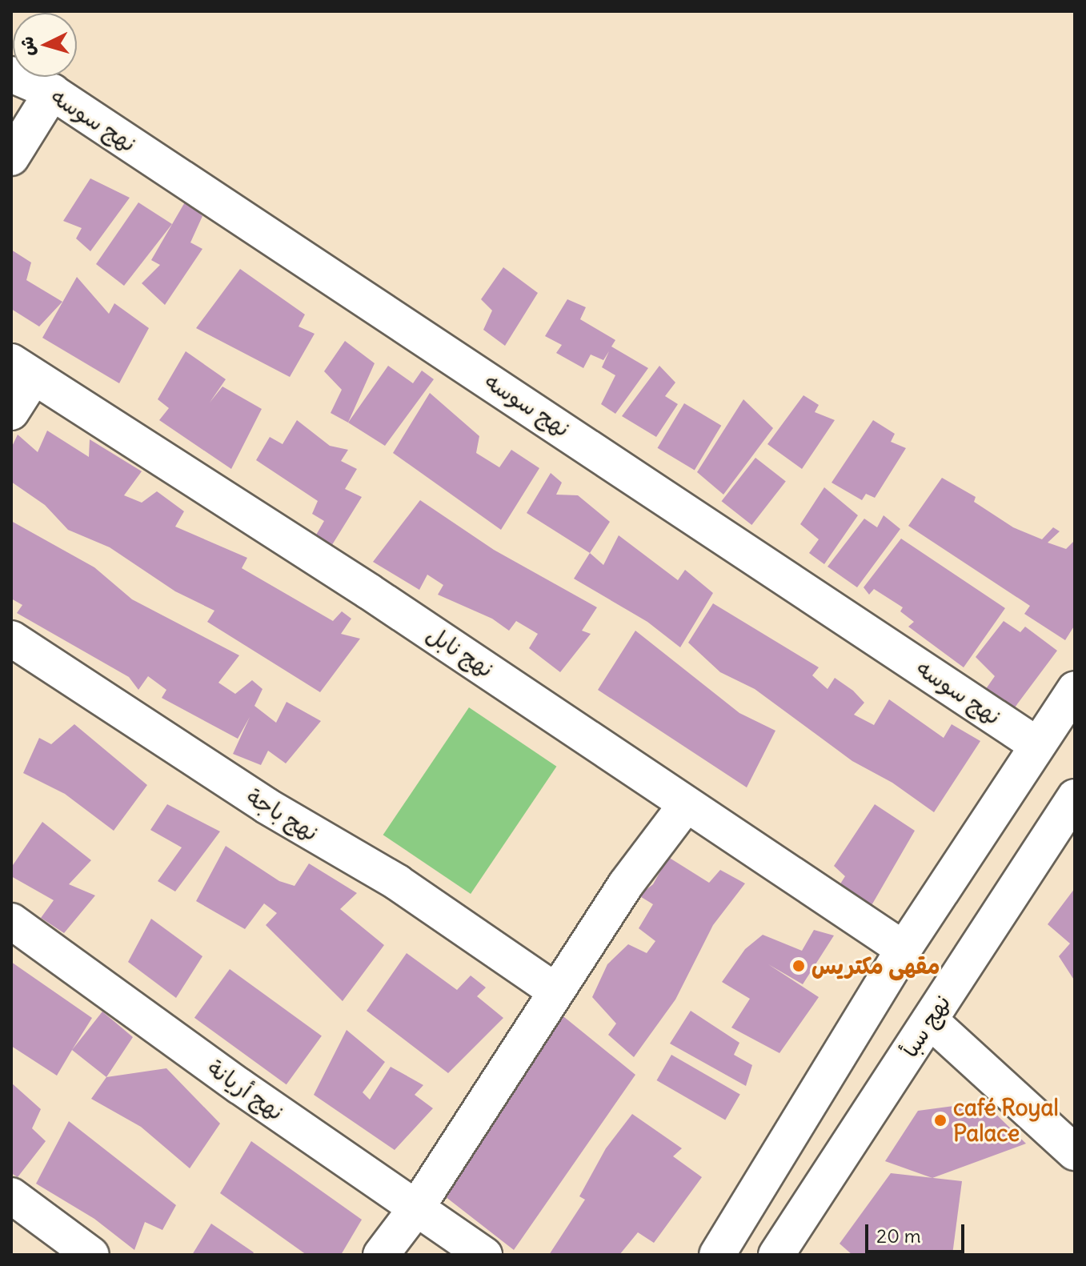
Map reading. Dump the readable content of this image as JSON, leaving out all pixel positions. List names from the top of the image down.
{
  "streets": {
    "street": [
      "نهج سوسه",
      "نهج نابل",
      "نهج باجة",
      "نهج سبأ",
      "نهج أريانة"
    ]
  },
  "places": ["مقهى مكتريس", "café Royal Palace"],
  "scale_bar": "20 m",
  "north": "left"
}
